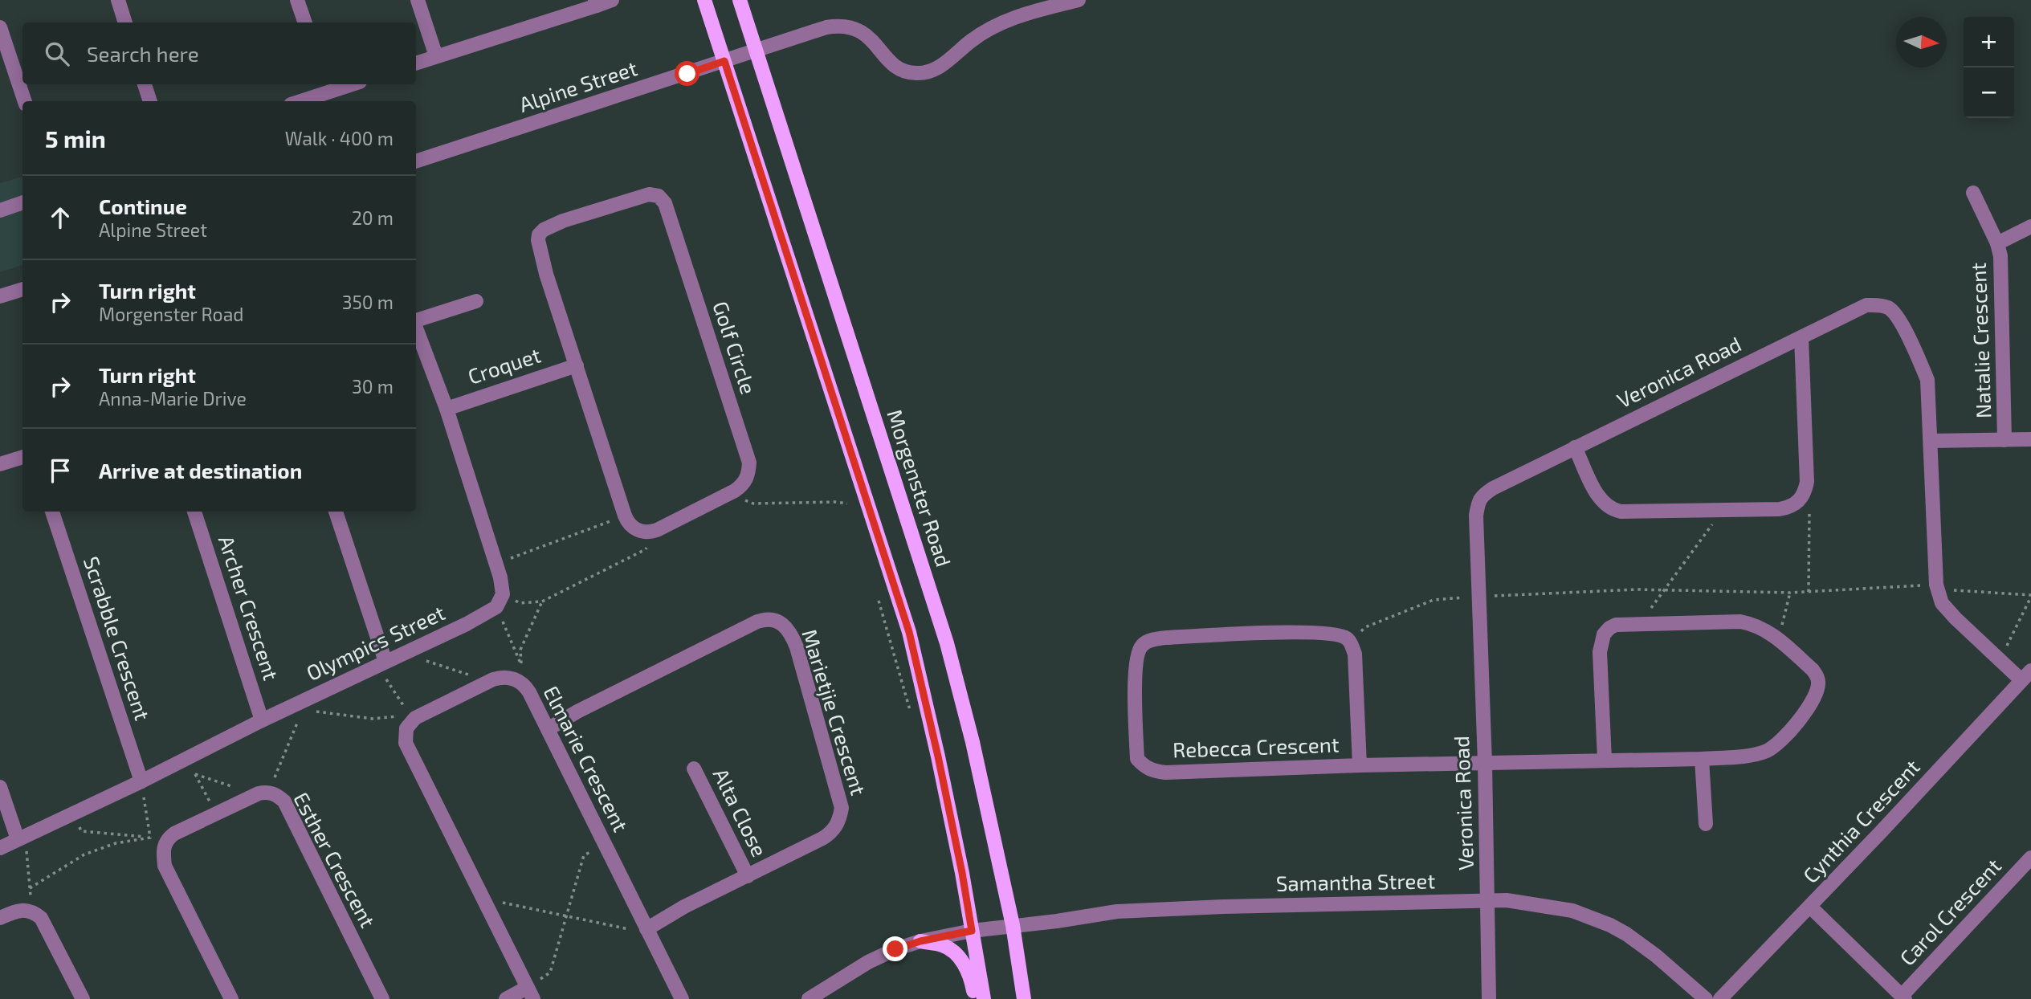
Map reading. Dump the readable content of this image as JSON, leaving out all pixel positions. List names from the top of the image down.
{
  "streets": {
    "main road": ["Morgenster Road"],
    "street": [
      "Alpine Street",
      "Natalie Crescent",
      "Golf Circle",
      "Croquet",
      "Veronica Road",
      "Archer Crescent",
      "Scrabble Crescent",
      "Olympics Street",
      "Marietjie Crescent",
      "Rebecca Crescent",
      "Elmarie Crescent",
      "Alta Close",
      "Cynthia Crescent",
      "Esther Crescent",
      "Samantha Street",
      "Carol Crescent"
    ]
  },
  "crossings": [
    ["Alpine Street", "Morgenster Road"],
    ["Natalie Crescent", "Veronica Road"],
    ["Golf Circle", "Croquet"],
    ["Veronica Road", "Rebecca Crescent"],
    ["Veronica Road", "Cynthia Crescent"],
    ["Veronica Road", "Samantha Street"],
    ["Morgenster Road", "Samantha Street"],
    ["Archer Crescent", "Olympics Street"],
    ["Scrabble Crescent", "Olympics Street"],
    ["Marietjie Crescent", "Elmarie Crescent"],
    ["Marietjie Crescent", "Alta Close"]
  ],
  "north": "right",
  "page": {
    "map_buttons": ["+", "−"],
    "search": "Search here",
    "heading": ["5 min", "Walk · 400 m"],
    "list": [
      ["Continue", "Alpine Street", "20 m"],
      ["Turn right", "Morgenster Road", "350 m"],
      ["Turn right", "Anna-Marie Drive", "30 m"],
      "Arrive at destination"
    ]
  }
}
